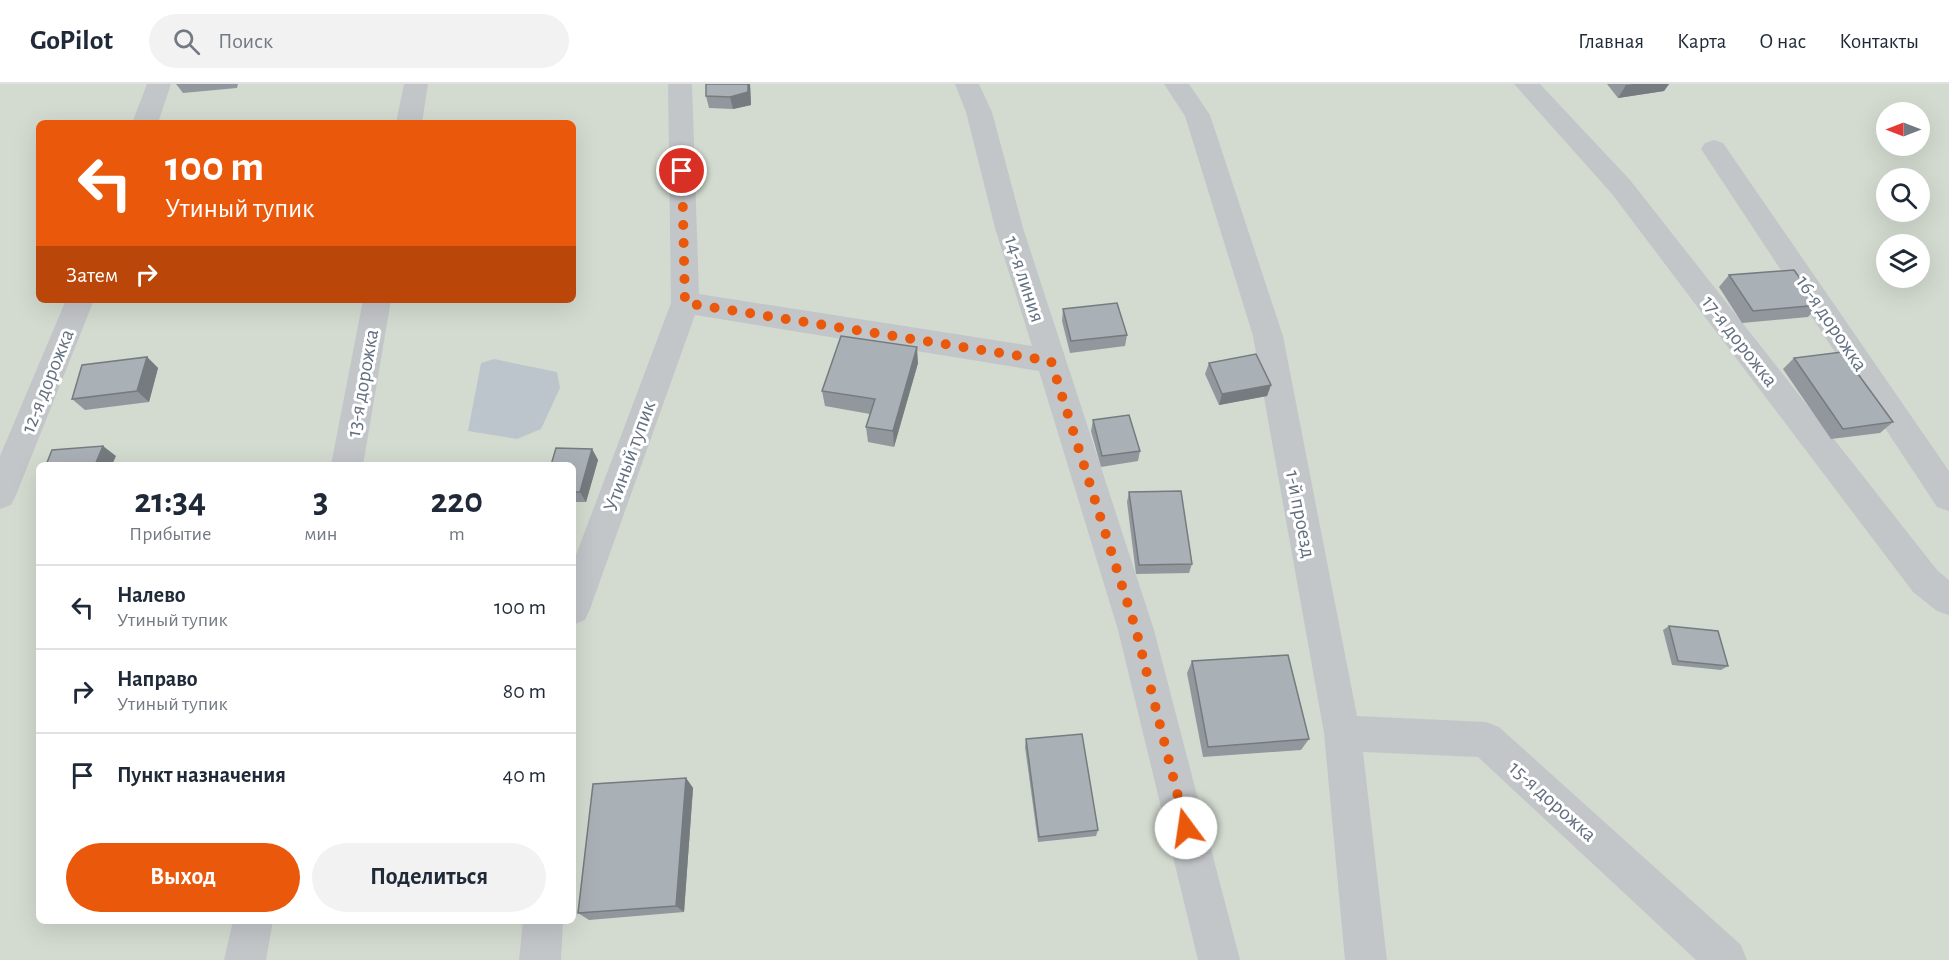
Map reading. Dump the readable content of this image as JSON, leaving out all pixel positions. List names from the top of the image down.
{
  "streets": {
    "street": [
      "14-я линия",
      "16-я дорожка",
      "17-я дорожка",
      "12-я дорожка",
      "13-я дорожка",
      "Утиный тупик",
      "1-й проезд",
      "15-я дорожка"
    ]
  },
  "crossings": [
    ["1-й проезд", "15-я дорожка"]
  ],
  "north": "left",
  "page": {
    "header": "GoPilot",
    "search": "Поиск",
    "nav": [
      "Главная",
      "Карта",
      "О нас",
      "Контакты"
    ],
    "turn": ["100 m", "Утиный тупик"],
    "then": "Затем",
    "eta": [
      "21:34",
      "Прибытие",
      "3",
      "мин",
      "220",
      "m"
    ],
    "list": [
      {
        "name": "Налево",
        "note": "Утиный тупик",
        "value": "100 m"
      },
      {
        "name": "Направо",
        "note": "Утиный тупик",
        "value": "80 m"
      },
      {
        "name": "Пункт назначения",
        "value": "40 m"
      }
    ],
    "buttons": ["Выход", "Поделиться"]
  }
}
